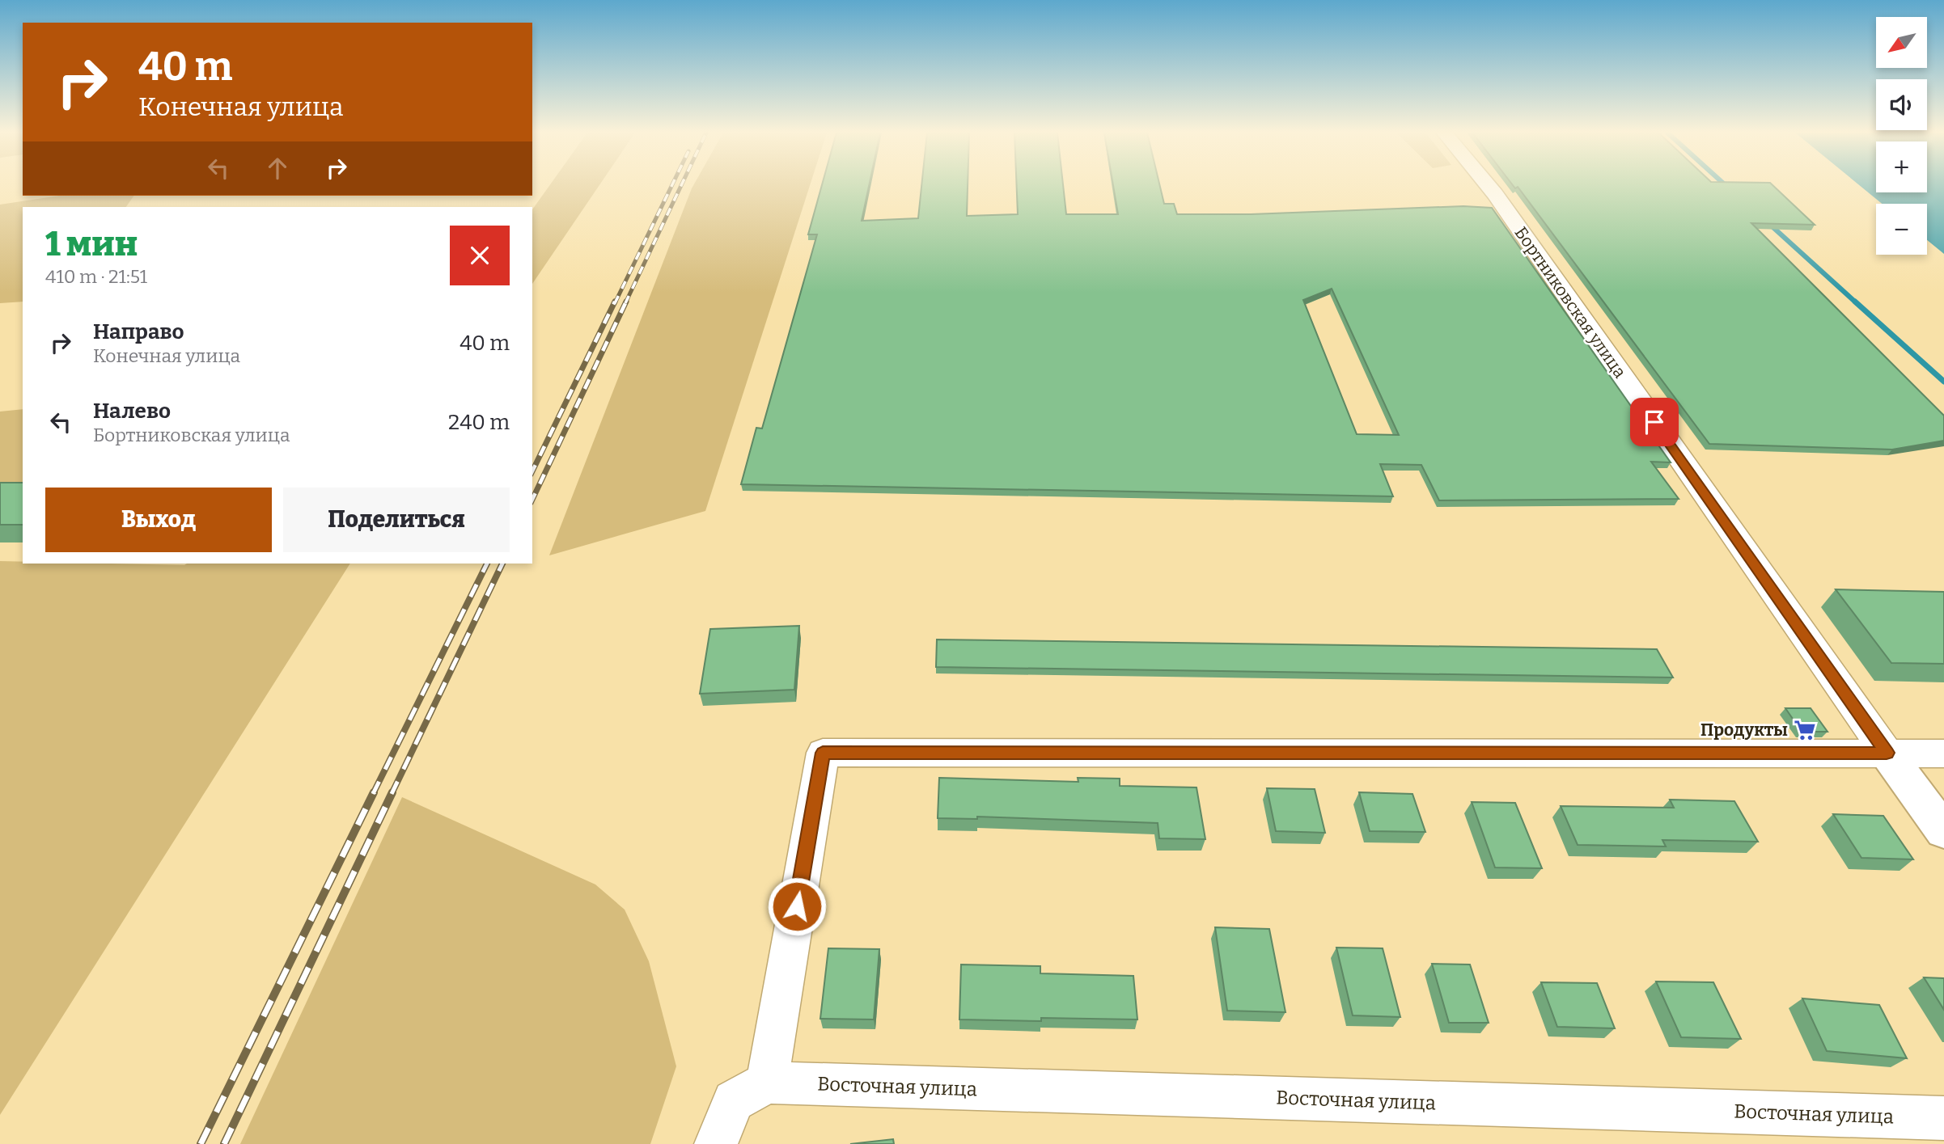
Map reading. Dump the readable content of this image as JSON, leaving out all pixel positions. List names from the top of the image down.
{
  "streets": {
    "street": ["Бортниковская улица", "Восточная улица"]
  },
  "places": {
    "supermarket": ["Продукты"]
  },
  "north": "bottom left",
  "page": {
    "map_buttons": ["+", "−"],
    "turn": ["40 m", "Конечная улица"],
    "heading": ["1 мин", "410 m · 21:51"],
    "list": [
      {
        "name": "Направо",
        "note": "Конечная улица",
        "value": "40 m"
      },
      {
        "name": "Налево",
        "note": "Бортниковская улица",
        "value": "240 m"
      }
    ],
    "buttons": ["Выход", "Поделиться"]
  }
}
